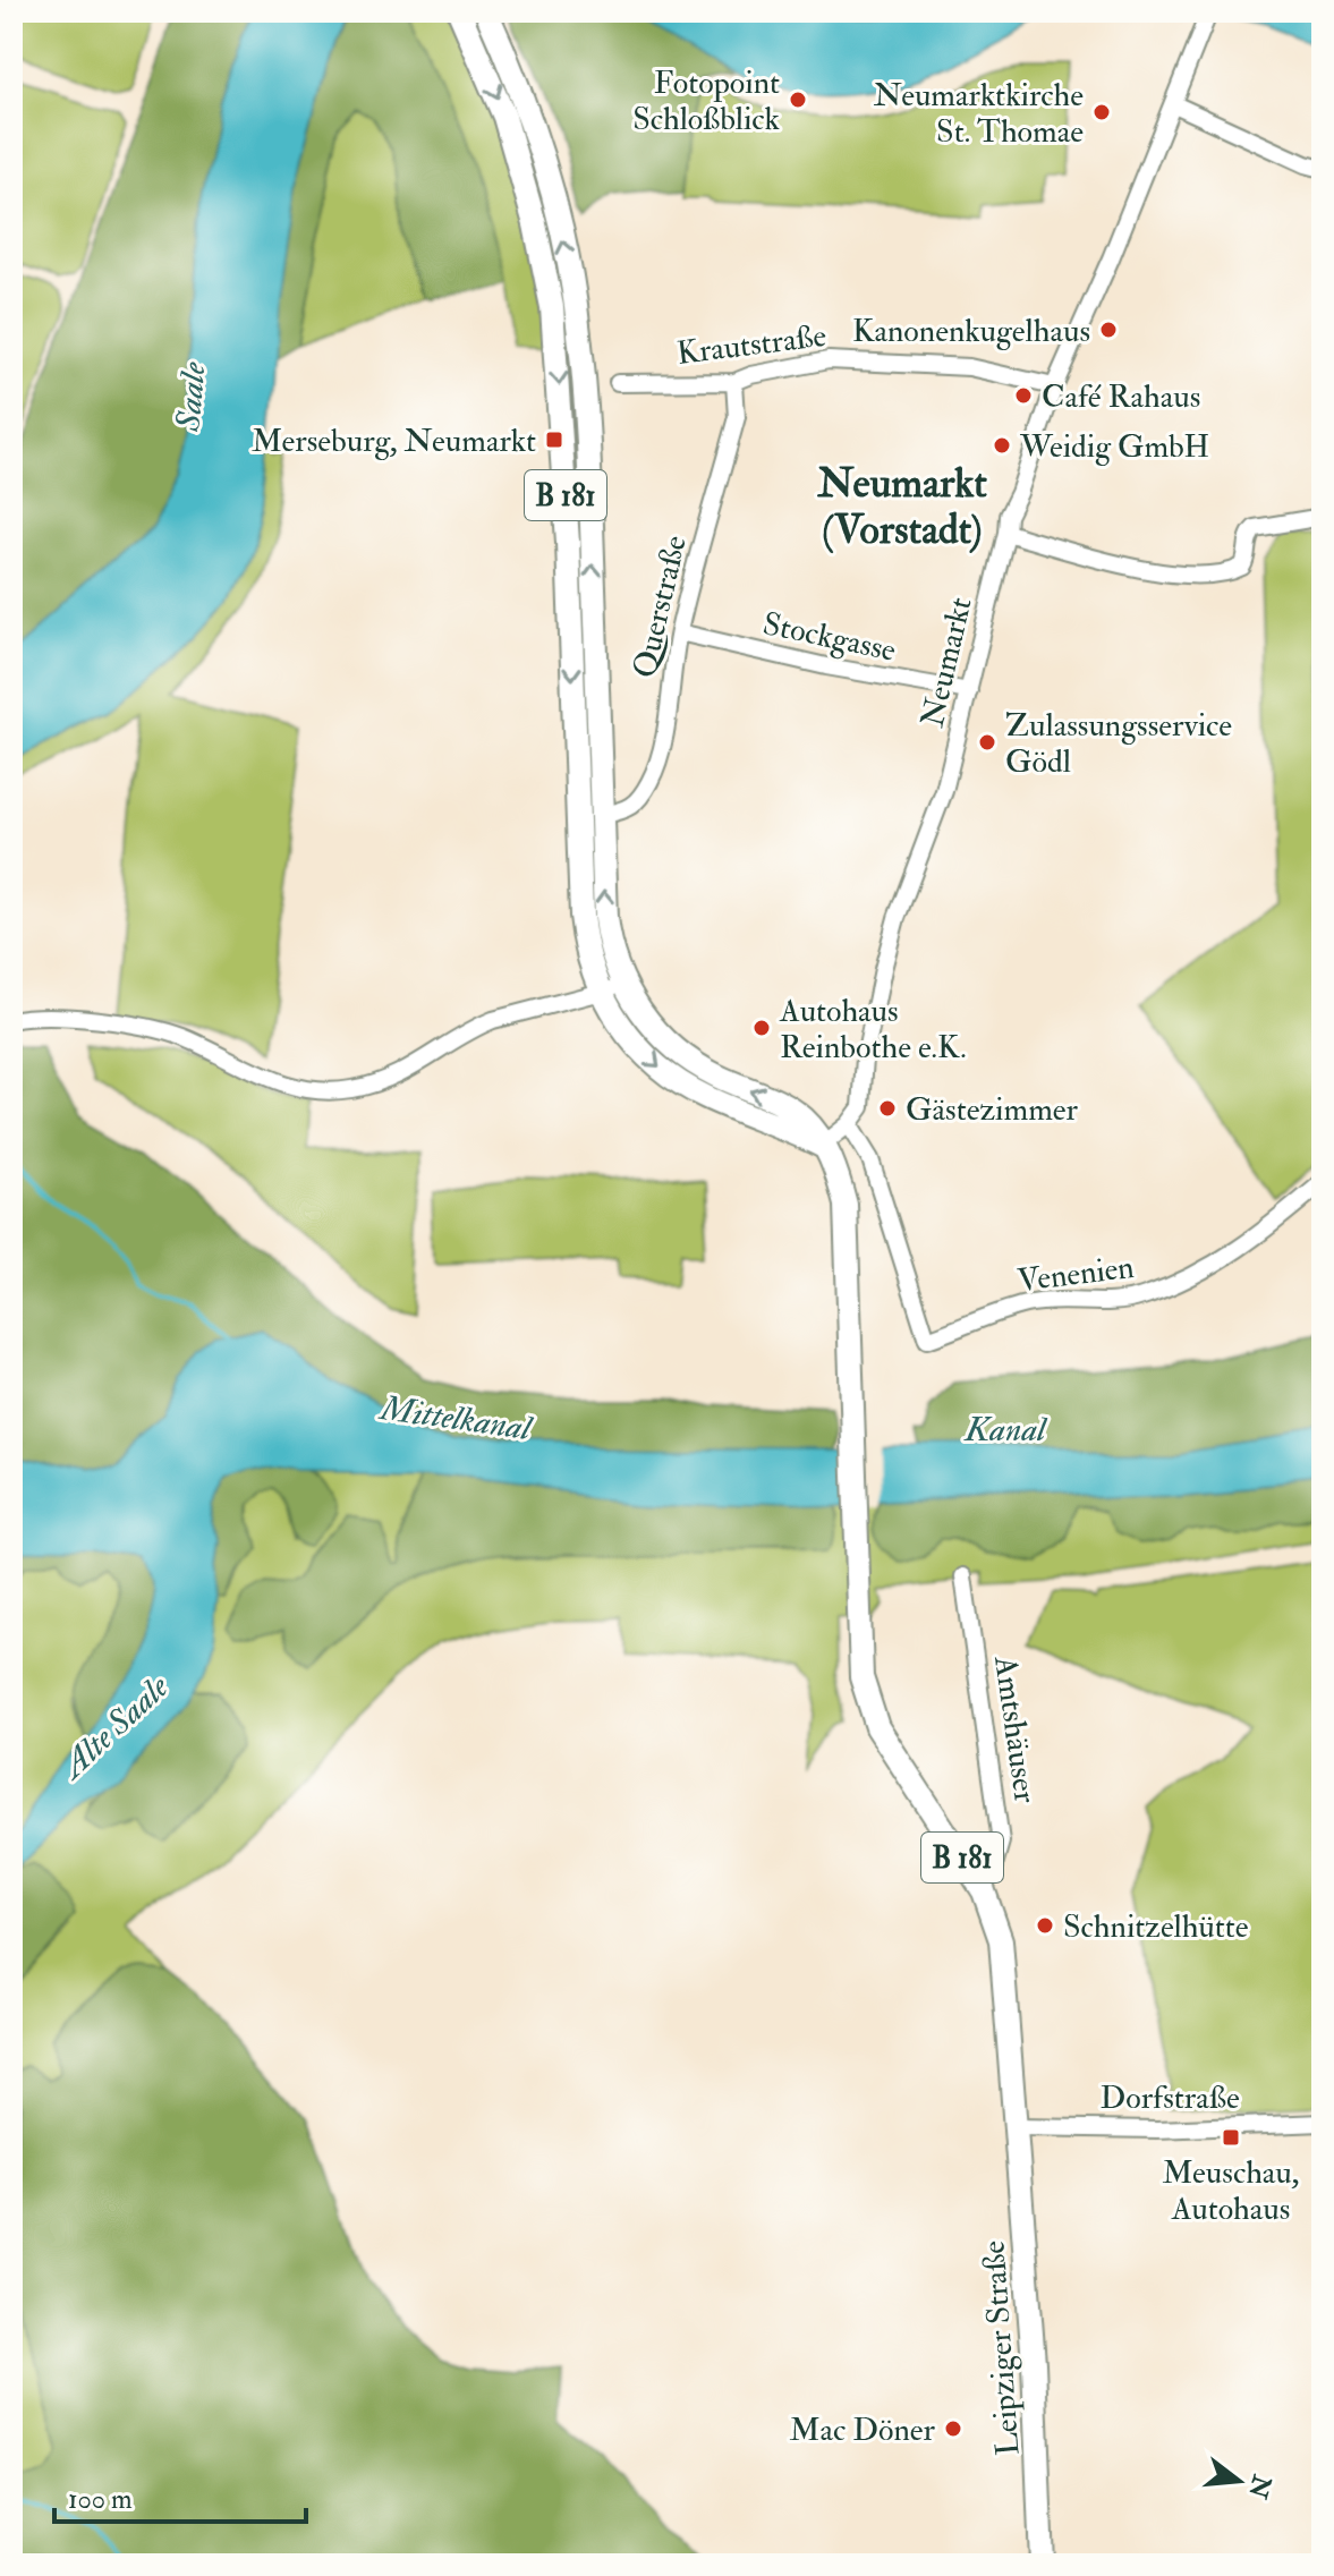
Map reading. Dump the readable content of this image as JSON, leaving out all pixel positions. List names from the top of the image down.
{
  "streets": {
    "main road": ["B 181", "Leipziger Straße"],
    "street": [
      "Krautstraße",
      "Querstraße",
      "Stockgasse",
      "Neumarkt",
      "Venenien",
      "Amtshäuser",
      "Dorfstraße"
    ]
  },
  "crossings": [
    ["Krautstraße", "Querstraße"],
    ["Krautstraße", "Neumarkt"],
    ["B 181", "Querstraße"],
    ["B 181", "Amtshäuser"],
    ["B 181", "Dorfstraße"],
    ["B 181", "Leipziger Straße"],
    ["Querstraße", "Stockgasse"],
    ["Stockgasse", "Neumarkt"],
    ["Neumarkt", "Venenien"],
    ["Dorfstraße", "Leipziger Straße"]
  ],
  "districts": ["Neumarkt (Vorstadt)"],
  "water": [
    "Saale",
    "Mittelkanal",
    "Kanal",
    "Alte Saale"
  ],
  "places": {
    "other": [
      "Fotopoint Schloßblick",
      "Neumarktkirche St. Thomae",
      "Kanonenkugelhaus",
      "Café Rahaus",
      "Weidig GmbH",
      "Zulassungsservice Gödl",
      "Autohaus Reinbothe e.K.",
      "Gästezimmer",
      "Schnitzelhütte",
      "Mac Döner"
    ],
    "transit": ["Merseburg, Neumarkt", "Meuschau, Autohaus"]
  },
  "scale_bar": "100 m",
  "north": "right"
}
